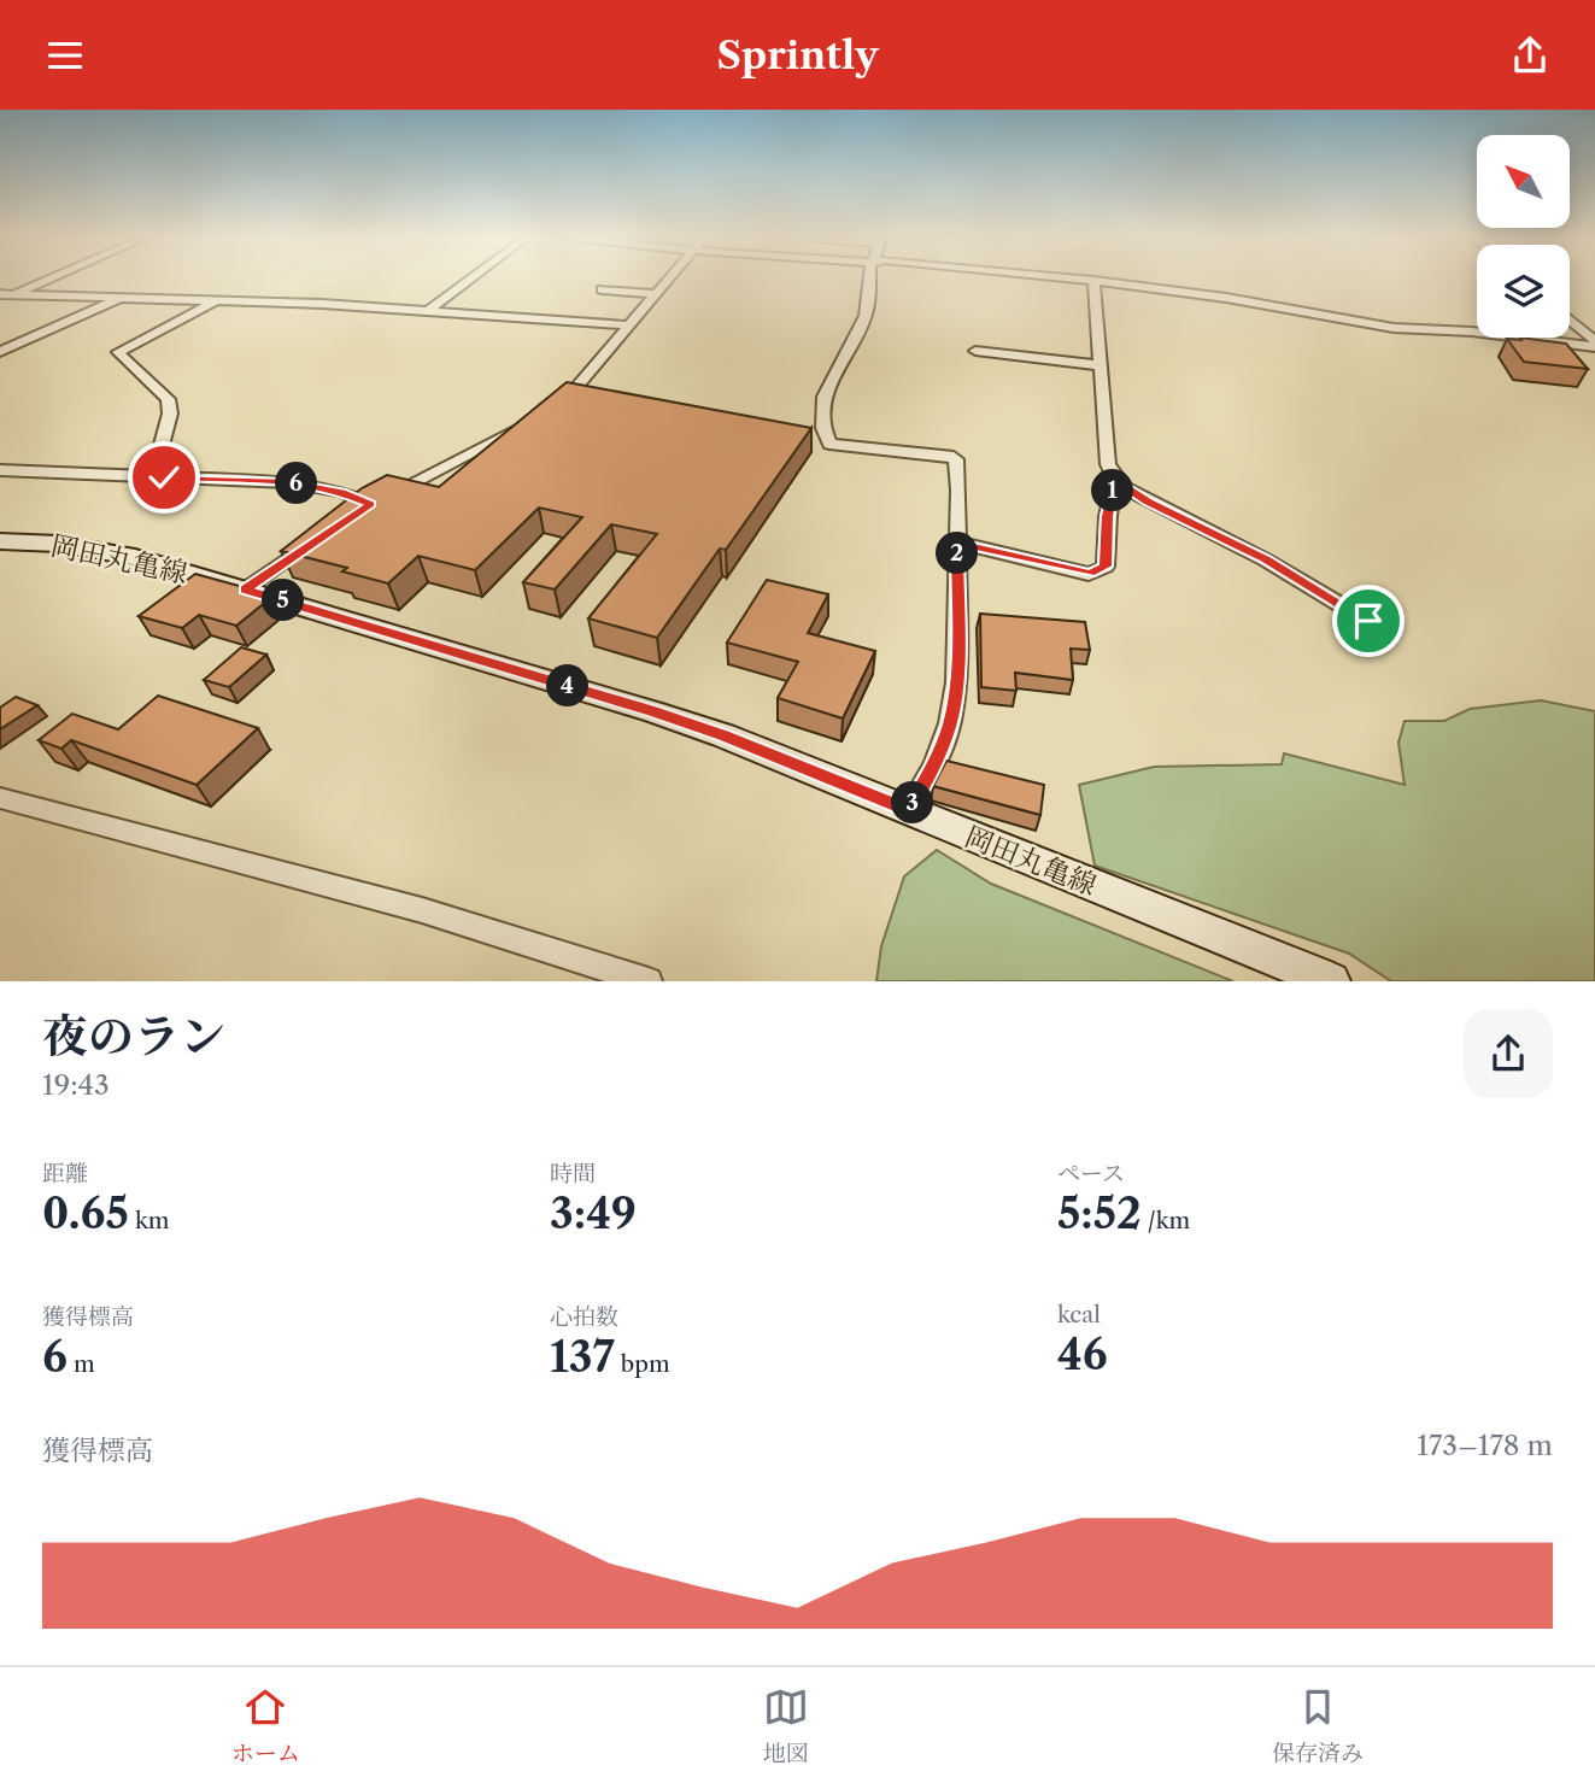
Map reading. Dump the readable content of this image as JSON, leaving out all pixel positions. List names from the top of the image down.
{
  "streets": {
    "main road": ["岡田丸亀線"]
  },
  "north": "top left",
  "page": {
    "header": "Sprintly",
    "pins": [
      "6",
      "1",
      "2",
      "5",
      "4",
      "3"
    ],
    "heading": ["夜のラン", "19:43"],
    "stats": [
      ["距離", "0.65 km"],
      ["時間", "3:49"],
      ["ペース", "5:52 /km"],
      ["獲得標高", "6 m"],
      ["心拍数", "137 bpm"],
      ["kcal", "46"]
    ],
    "chart": ["獲得標高", "173–178 m"],
    "tabs": ["ホーム", "地図", "保存済み"]
  }
}
